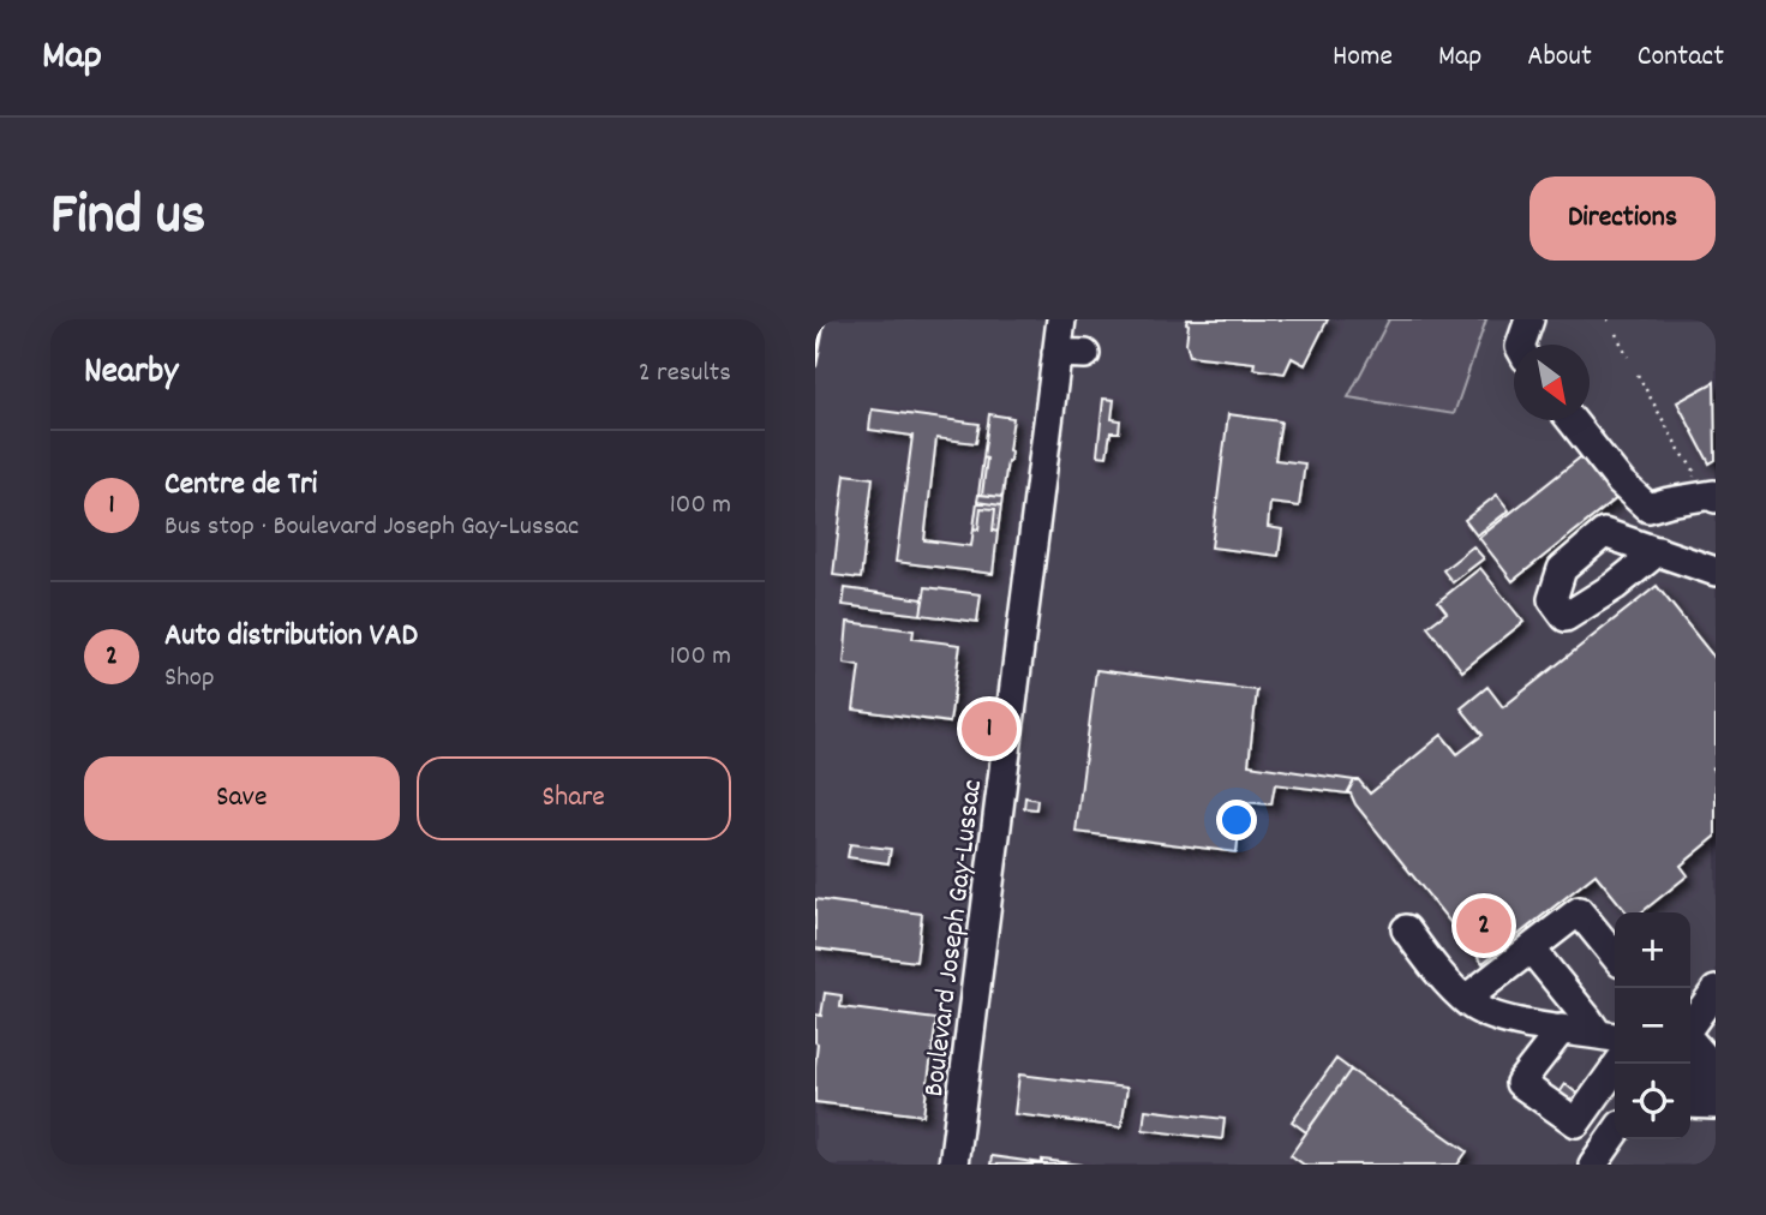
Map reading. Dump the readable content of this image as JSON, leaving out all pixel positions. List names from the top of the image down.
{
  "streets": {
    "street": ["Boulevard Joseph Gay-Lussac"]
  },
  "north": "bottom right",
  "page": {
    "header": "Map",
    "nav": [
      "Home",
      "Map",
      "About",
      "Contact"
    ],
    "title": "Find us",
    "buttons": [
      "Directions",
      ["Save", "Share"]
    ],
    "heading": ["Nearby", "2 results"],
    "list": [
      {
        "mark": "1",
        "name": "Centre de Tri",
        "note": "Bus stop · Boulevard Joseph Gay-Lussac",
        "value": "100 m"
      },
      {
        "mark": "2",
        "name": "Auto distribution VAD",
        "note": "Shop",
        "value": "100 m"
      }
    ],
    "pins": ["1", "2"],
    "map_buttons": ["+", "−"]
  }
}
